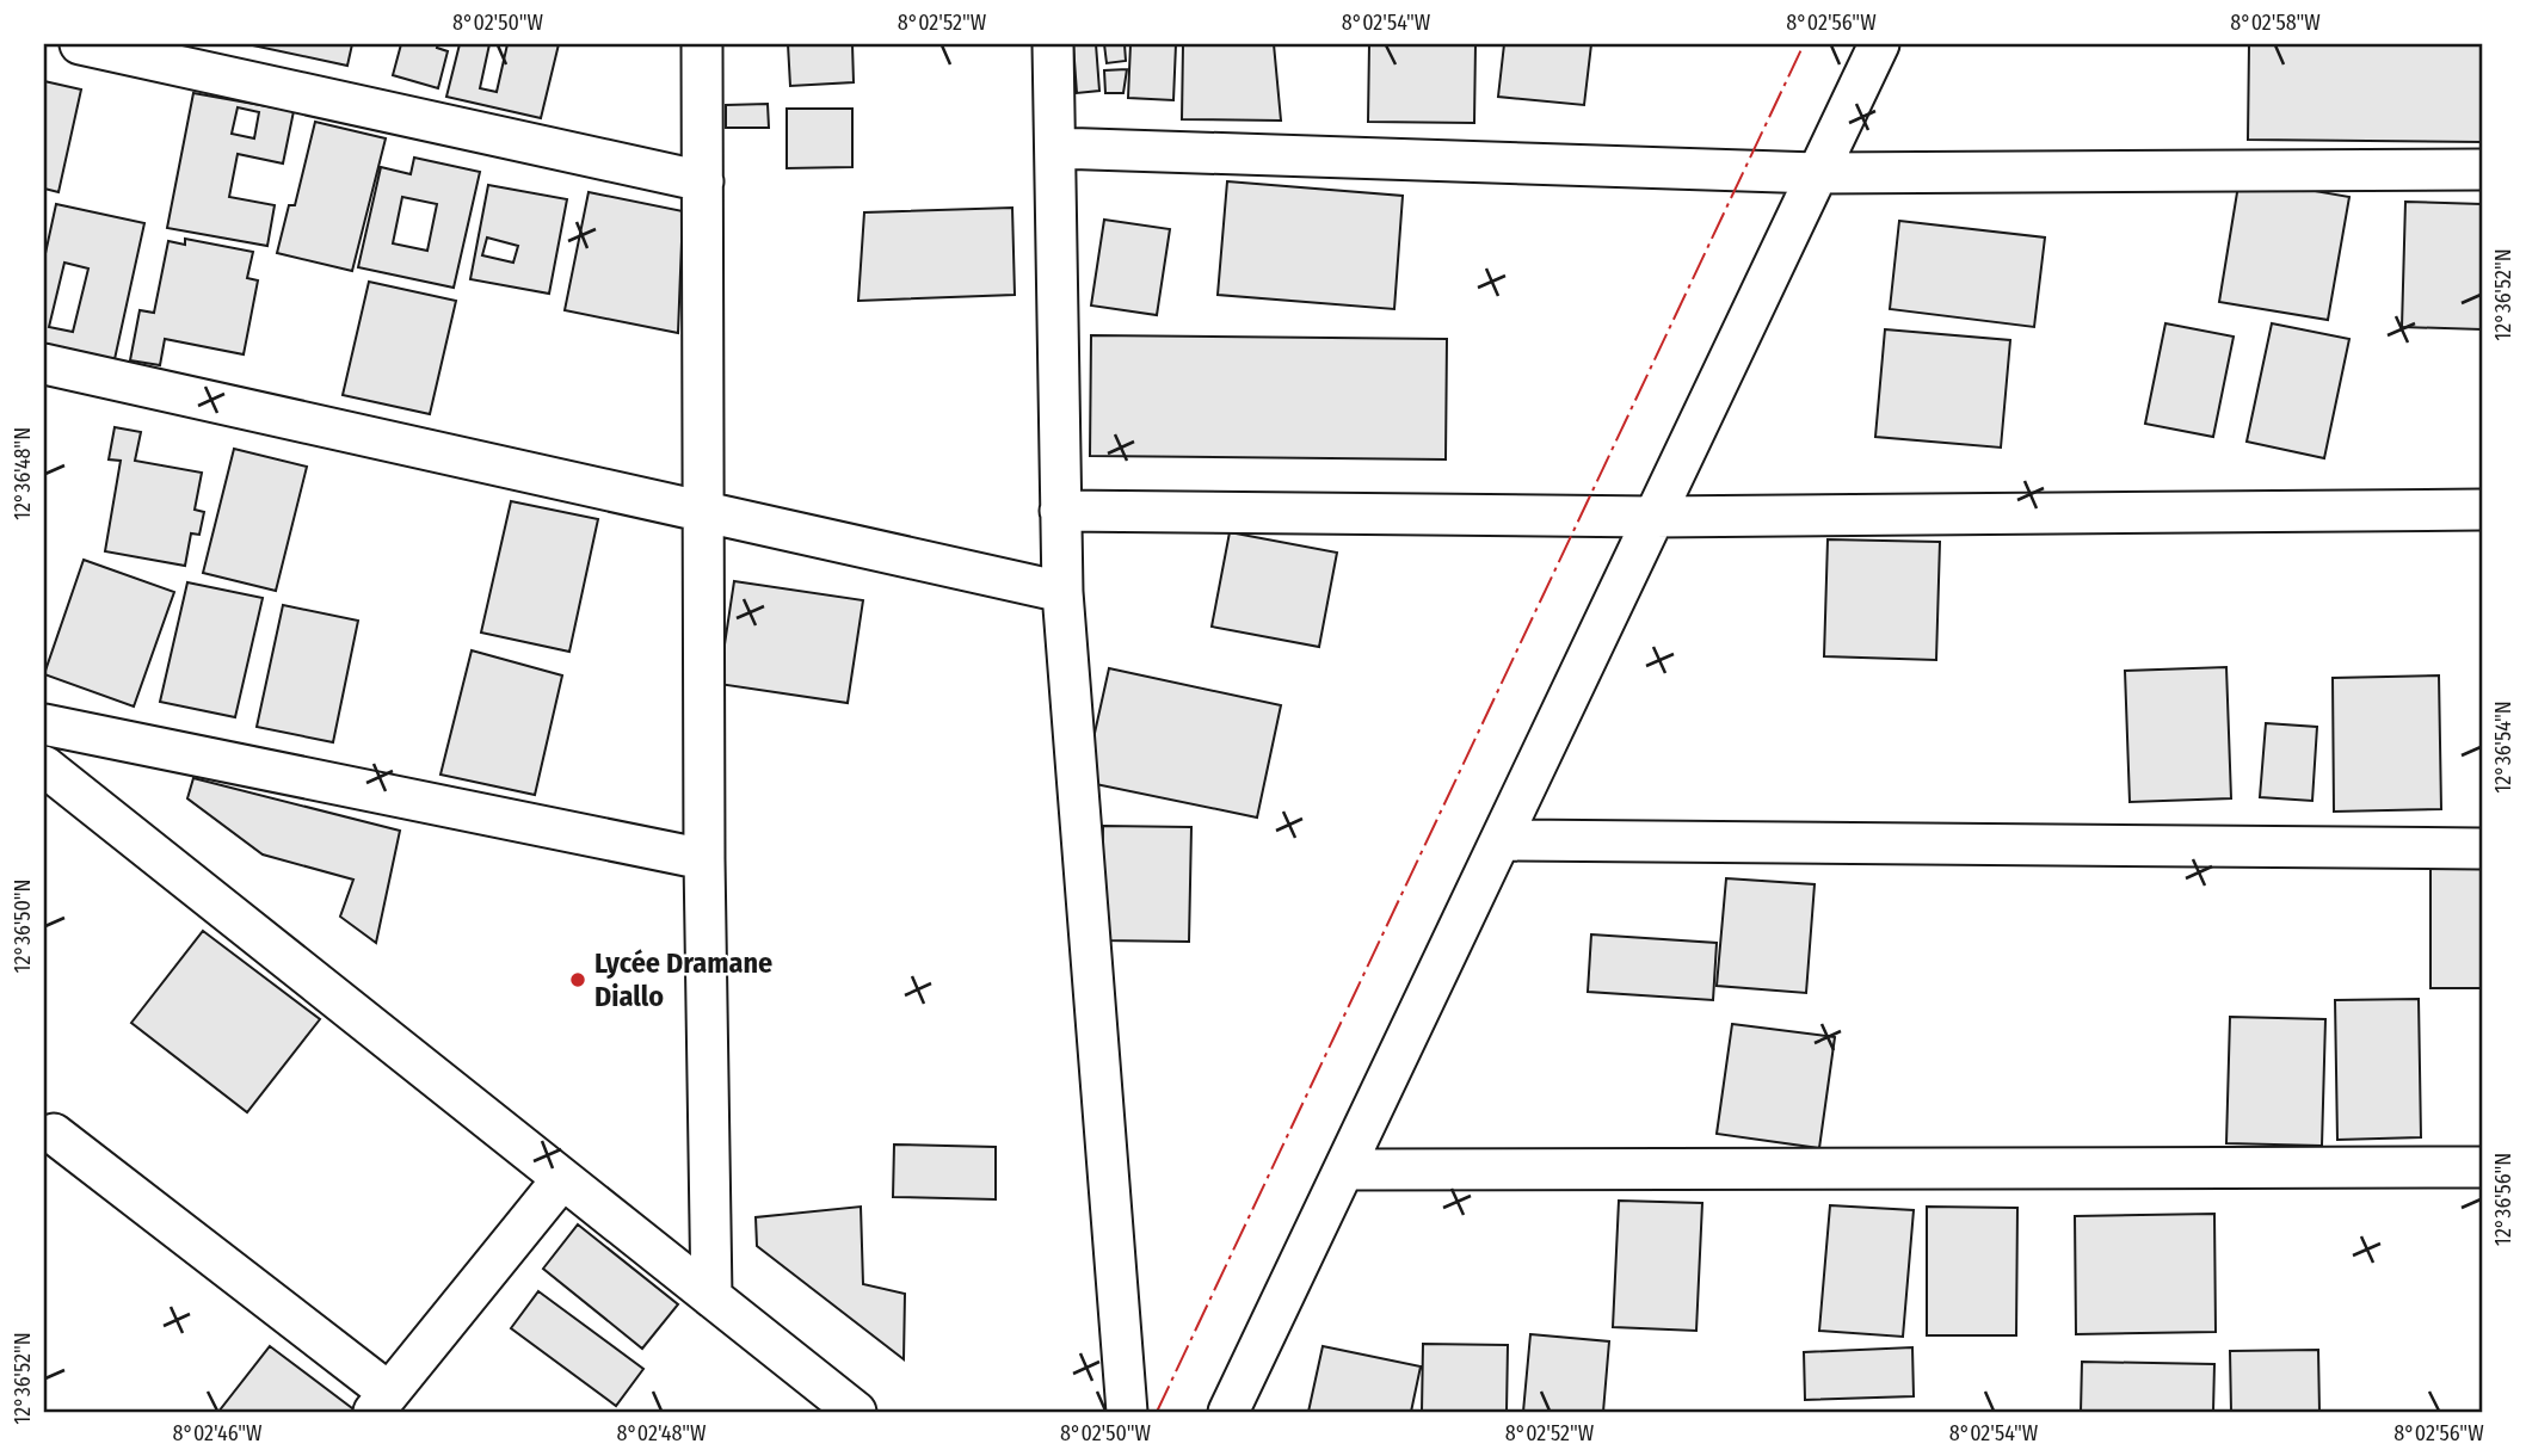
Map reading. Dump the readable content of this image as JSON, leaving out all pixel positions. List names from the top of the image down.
{
  "places": ["Lycée Dramane Diallo"],
  "coordinates": [
    "8°02'50\"W",
    "8°02'52\"W",
    "8°02'54\"W",
    "8°02'56\"W",
    "8°02'58\"W",
    "12°36'52\"N",
    "12°36'48\"N",
    "12°36'54\"N",
    "12°36'50\"N",
    "12°36'56\"N",
    "8°02'46\"W",
    "8°02'48\"W"
  ]
}
